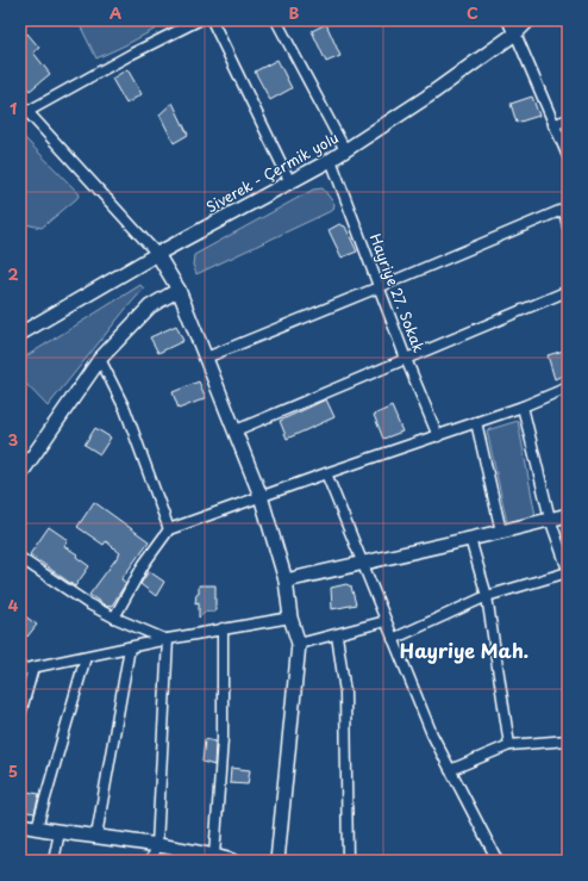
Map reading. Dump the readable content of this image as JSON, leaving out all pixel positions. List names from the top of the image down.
{
  "streets": {
    "street": ["Siverek - Çermik yolu", "Hayriye 27. Sokak"]
  },
  "crossings": [
    ["Siverek - Çermik yolu", "Hayriye 27. Sokak"]
  ],
  "districts": ["Hayriye Mah."],
  "grid": {
    "columns": ["A", "B", "C"],
    "rows": [
      "1",
      "2",
      "3",
      "4",
      "5"
    ]
  }
}
